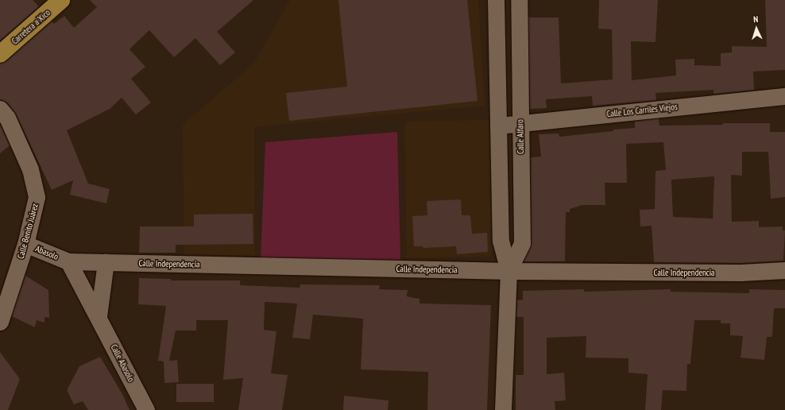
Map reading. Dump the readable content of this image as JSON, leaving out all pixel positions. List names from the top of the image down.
{
  "streets": {
    "main road": ["Carretera a Xico"],
    "street": [
      "Calle Los Carriles Viejos",
      "Calle Alfaro",
      "Calle Benito Juárez",
      "Abasolo",
      "Calle Independencia",
      "Calle Abasolo"
    ]
  },
  "crossings": [
    ["Calle Los Carriles Viejos", "Calle Alfaro"],
    ["Calle Alfaro", "Calle Independencia"],
    ["Calle Benito Juárez", "Abasolo"],
    ["Abasolo", "Calle Independencia"],
    ["Abasolo", "Calle Abasolo"],
    ["Calle Independencia", "Calle Abasolo"]
  ],
  "north": "top"
}
